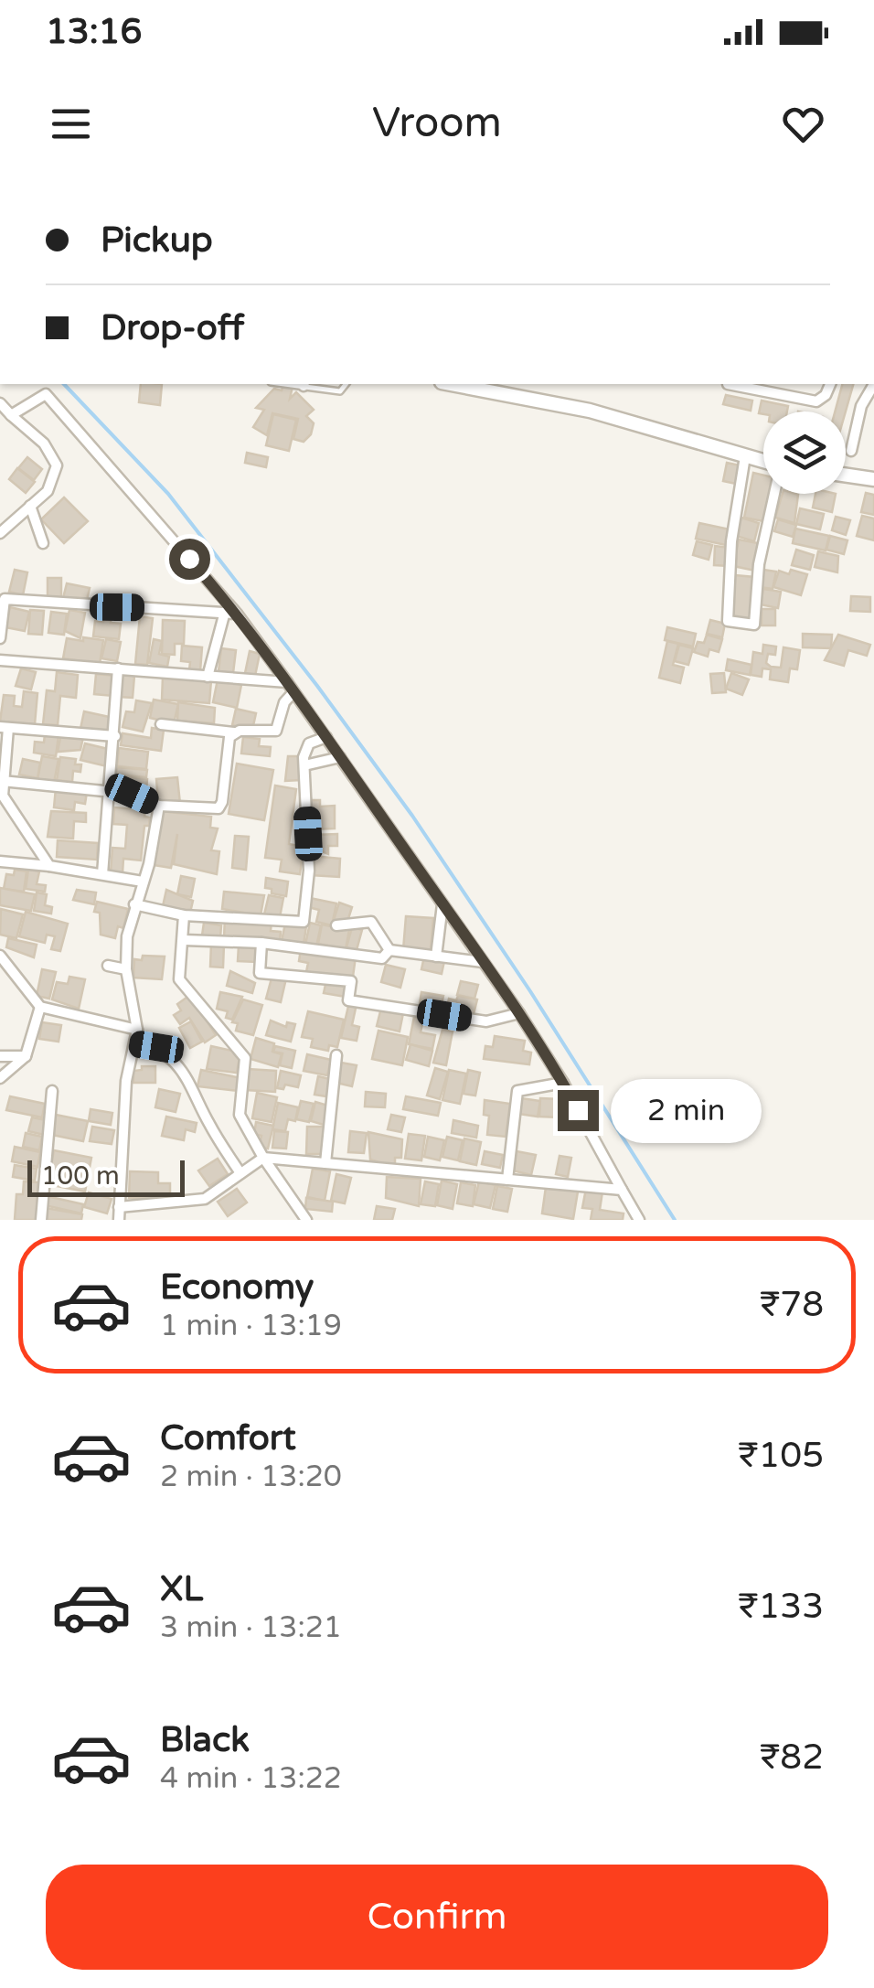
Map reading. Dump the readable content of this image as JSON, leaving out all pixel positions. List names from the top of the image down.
{
  "scale_bar": "100 m",
  "page": {
    "status": "13:16",
    "header": "Vroom",
    "banner": ["Pickup", "Drop-off"],
    "bubble": "2 min",
    "scale": "100 m",
    "list": [
      {
        "name": "Economy",
        "note": "1 min · 13:19",
        "value": "₹78"
      },
      {
        "name": "Comfort",
        "note": "2 min · 13:20",
        "value": "₹105"
      },
      {
        "name": "XL",
        "note": "3 min · 13:21",
        "value": "₹133"
      },
      {
        "name": "Black",
        "note": "4 min · 13:22",
        "value": "₹82"
      }
    ],
    "buttons": "Confirm"
  }
}
